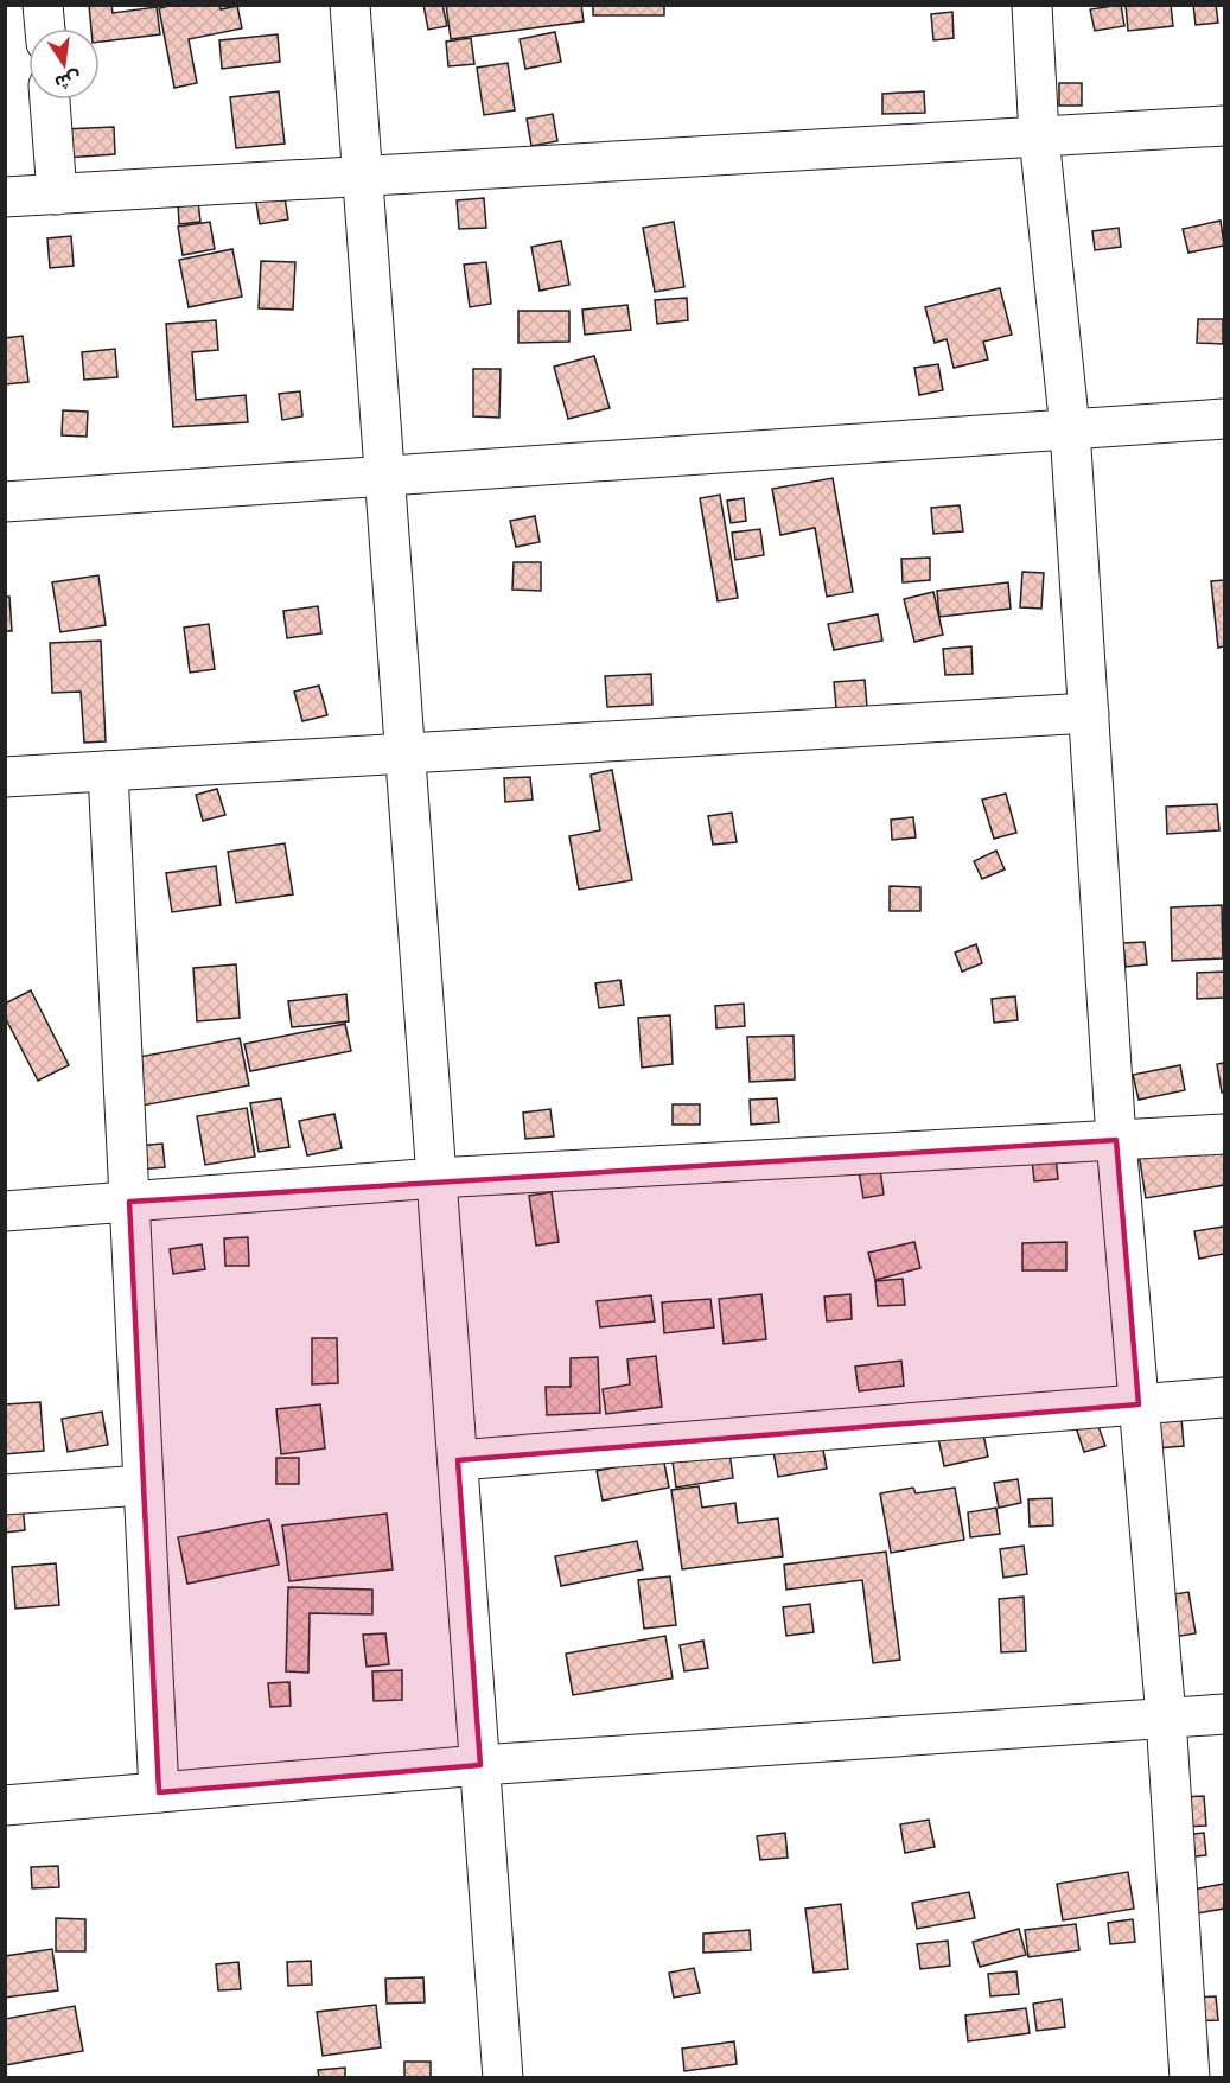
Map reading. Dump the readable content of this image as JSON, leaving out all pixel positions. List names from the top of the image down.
{
  "north": "bottom"
}
